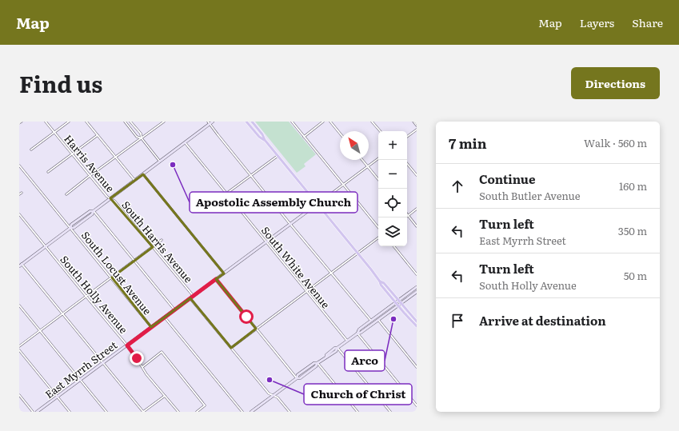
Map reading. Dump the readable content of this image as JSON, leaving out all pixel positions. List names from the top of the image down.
{
  "streets": {
    "main road": ["East Myrrh Street"],
    "street": [
      "Harris Avenue",
      "South Harris Avenue",
      "South White Avenue",
      "South Locust Avenue",
      "South Holly Avenue"
    ]
  },
  "crossings": [
    ["Harris Avenue", "South Harris Avenue"],
    ["South Harris Avenue", "East Myrrh Street"],
    ["South White Avenue", "East Myrrh Street"],
    ["South Locust Avenue", "East Myrrh Street"],
    ["South Holly Avenue", "East Myrrh Street"]
  ],
  "places": ["Apostolic Assembly Church", "Arco", "Church of Christ"],
  "north": "top left",
  "page": {
    "header": "Map",
    "nav": ["Map", "Layers", "Share"],
    "title": "Find us",
    "buttons": "Directions",
    "heading": ["7 min", "Walk · 560 m"],
    "map_buttons": ["+", "−"],
    "list": [
      ["Continue", "South Butler Avenue", "160 m"],
      ["Turn left", "East Myrrh Street", "350 m"],
      ["Turn left", "South Holly Avenue", "50 m"],
      "Arrive at destination"
    ]
  }
}
